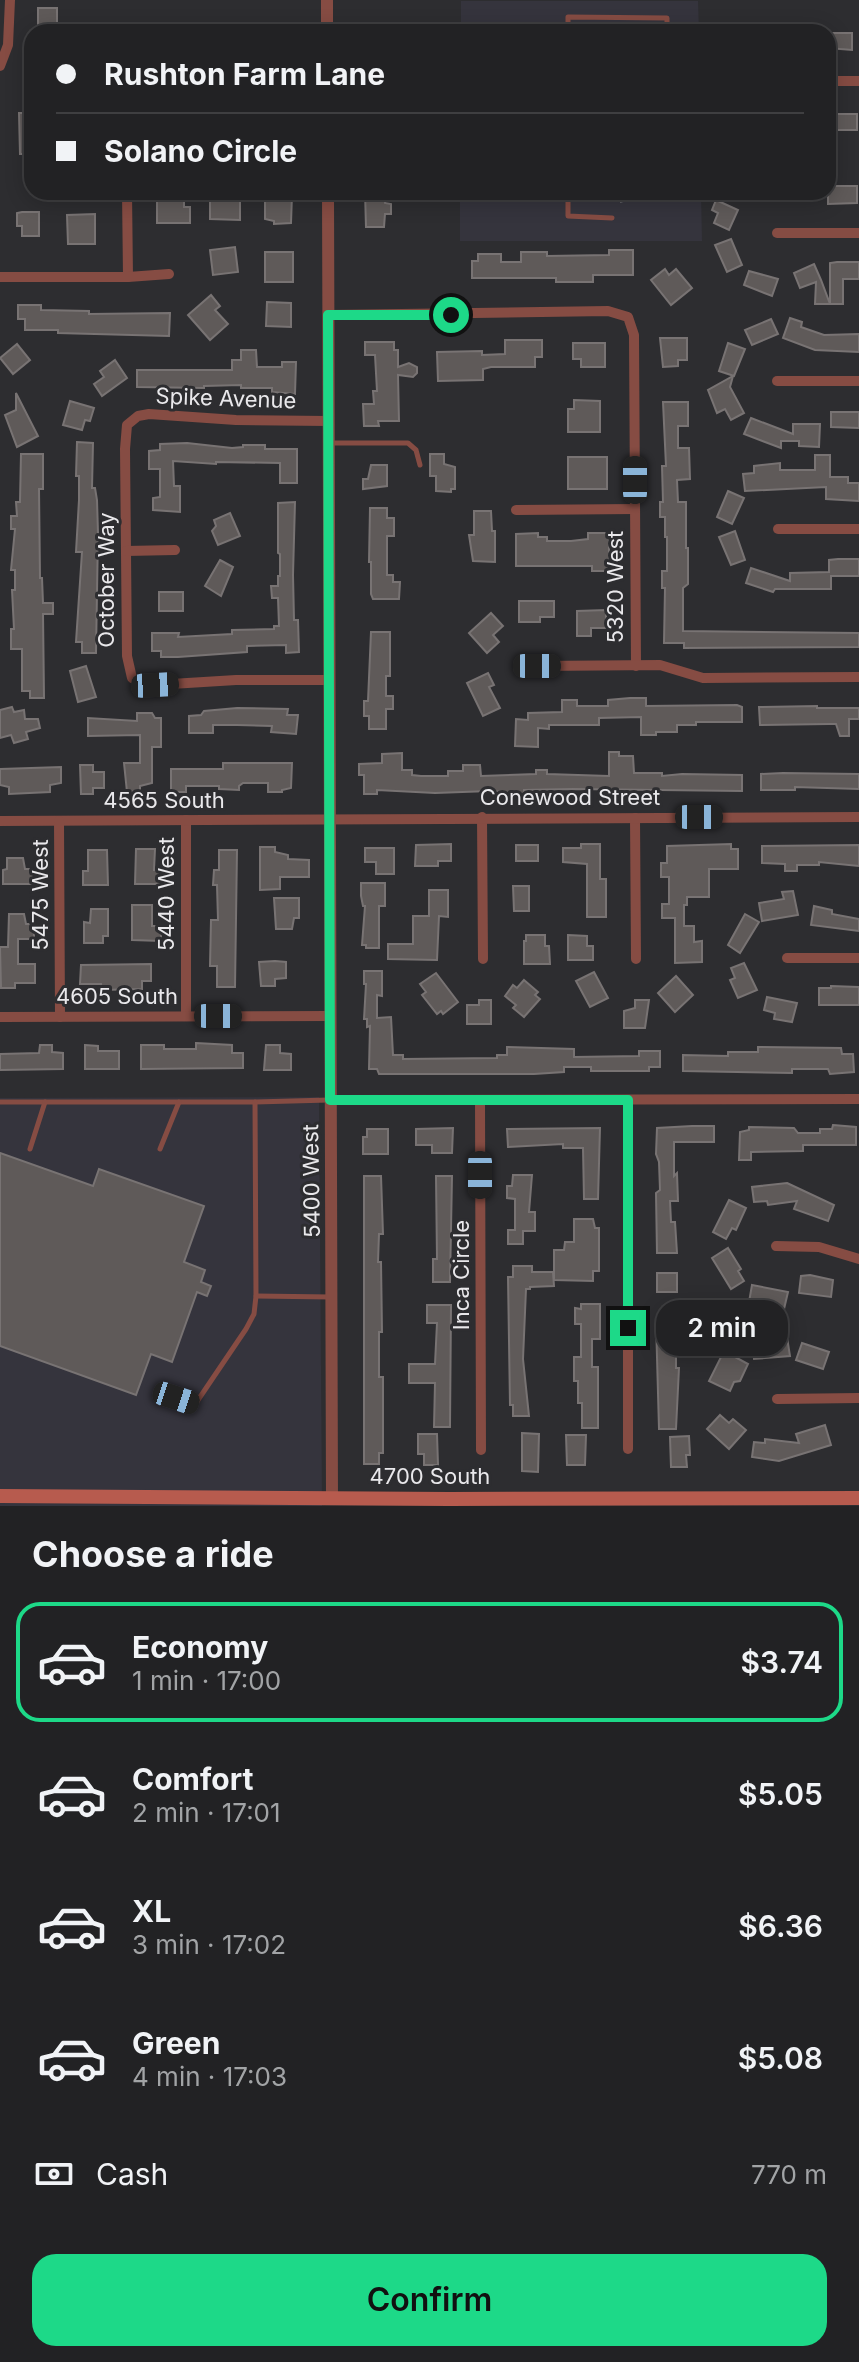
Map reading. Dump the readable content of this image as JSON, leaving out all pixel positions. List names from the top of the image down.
{
  "streets": {
    "main road": ["4700 South"],
    "street": [
      "Spike Avenue",
      "October Way",
      "5320 West",
      "Conewood Street",
      "4565 South",
      "5440 West",
      "5475 West",
      "4605 South",
      "5400 West",
      "Inca Circle"
    ]
  },
  "crossings": [
    ["Spike Avenue", "October Way"],
    ["Spike Avenue", "5400 West"],
    ["October Way", "5400 West"],
    ["5320 West", "5400 West"],
    ["Conewood Street", "4565 South"],
    ["Conewood Street", "5400 West"],
    ["4565 South", "5440 West"],
    ["4565 South", "5475 West"],
    ["4565 South", "5400 West"],
    ["5440 West", "4605 South"],
    ["5475 West", "4605 South"],
    ["4605 South", "5400 West"],
    ["5400 West", "4700 South"]
  ],
  "page": {
    "banner": ["Rushton Farm Lane", "Solano Circle"],
    "bubble": "2 min",
    "heading": "Choose a ride",
    "list": [
      {
        "name": "Economy",
        "note": "1 min · 17:00",
        "value": "$3.74"
      },
      {
        "name": "Comfort",
        "note": "2 min · 17:01",
        "value": "$5.05"
      },
      {
        "name": "XL",
        "note": "3 min · 17:02",
        "value": "$6.36"
      },
      {
        "name": "Green",
        "note": "4 min · 17:03",
        "value": "$5.08"
      }
    ],
    "pay": ["Cash", "770 m"],
    "buttons": "Confirm"
  }
}
